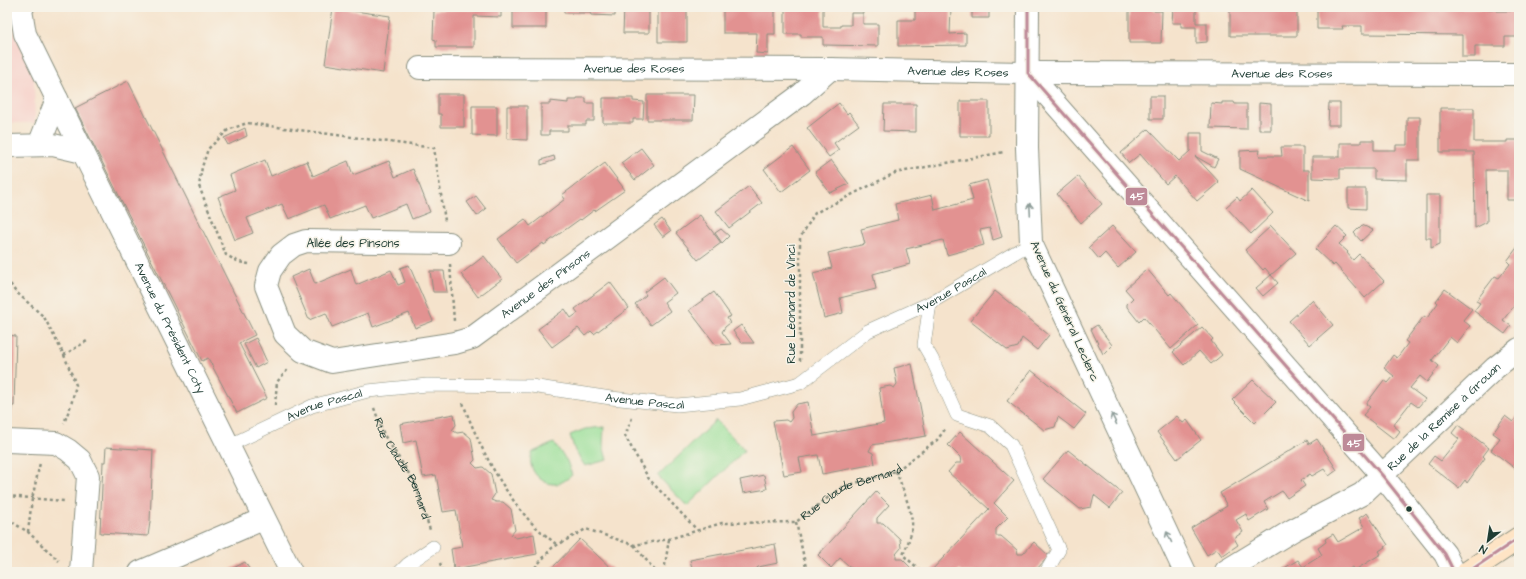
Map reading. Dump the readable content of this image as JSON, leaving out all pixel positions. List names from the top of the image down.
{
  "streets": {
    "street": [
      "Avenue des Roses",
      "Allée des Pinsons",
      "Avenue des Pinsons",
      "Avenue du Général Leclerc",
      "Avenue du Président Coty",
      "Rue de la Remise à Grouan"
    ],
    "lane": ["Avenue Pascal"],
    "path": ["Rue Léonard de Vinci", "Rue Claude Bernard"]
  },
  "crossings": [
    ["Avenue des Roses", "Avenue des Pinsons"],
    ["Avenue des Roses", "Avenue du Général Leclerc"],
    ["Allée des Pinsons", "Avenue des Pinsons"],
    ["Avenue Pascal", "Rue Léonard de Vinci"],
    ["Avenue Pascal", "Avenue du Général Leclerc"],
    ["Avenue Pascal", "Avenue du Président Coty"],
    ["Avenue Pascal", "Rue Claude Bernard"],
    ["Rue Léonard de Vinci", "Avenue du Général Leclerc"]
  ],
  "lines": ["transit line 45"],
  "north": "bottom left"
}
